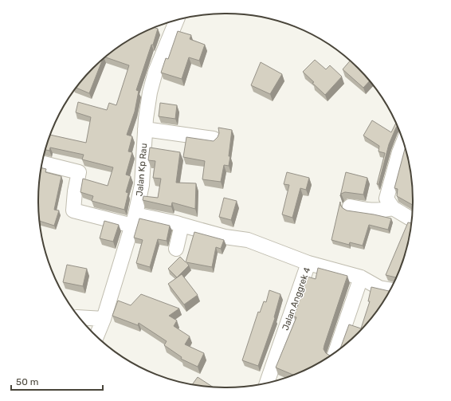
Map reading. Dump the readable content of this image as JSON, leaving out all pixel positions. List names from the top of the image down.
{
  "streets": {
    "street": ["Jalan Kp Rau", "Jalan Anggrek 4"]
  },
  "scale_bar": "50 m"
}
